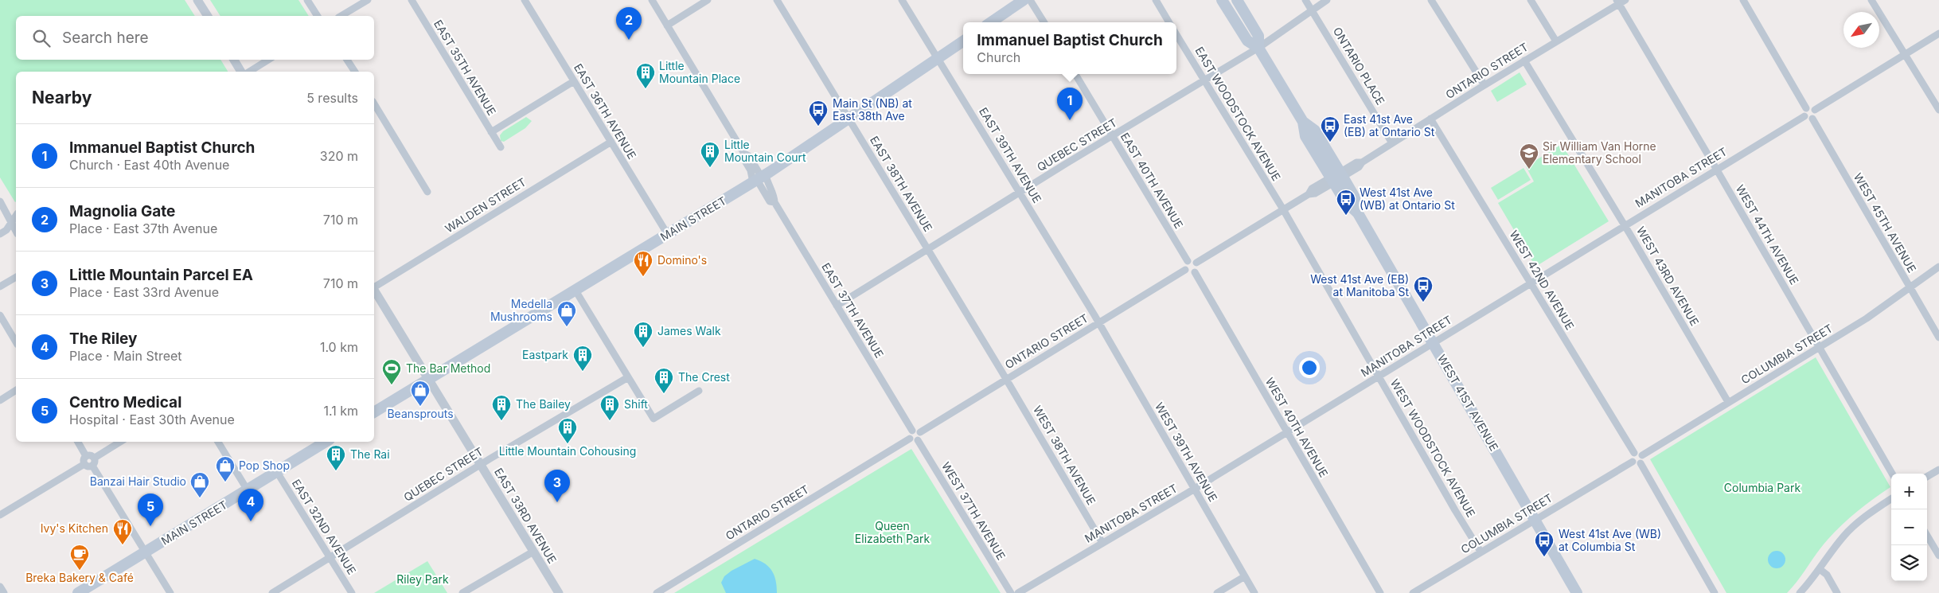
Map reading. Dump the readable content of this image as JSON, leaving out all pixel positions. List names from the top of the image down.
{
  "streets": {
    "main road": ["MAIN STREET", "WEST 41ST AVENUE"],
    "street": [
      "ONTARIO PLACE",
      "EAST 35TH AVENUE",
      "ONTARIO STREET",
      "EAST 36TH AVENUE",
      "EAST WOODSTOCK AVENUE",
      "QUEBEC STREET",
      "EAST 39TH AVENUE",
      "MANITOBA STREET",
      "EAST 40TH AVENUE",
      "EAST 38TH AVENUE",
      "WALDEN STREET",
      "WEST 45TH AVENUE",
      "WEST 44TH AVENUE",
      "WEST 43RD AVENUE",
      "WEST 42ND AVENUE",
      "EAST 37TH AVENUE",
      "COLUMBIA STREET",
      "WEST 40TH AVENUE",
      "WEST WOODSTOCK AVENUE",
      "WEST 39TH AVENUE",
      "WEST 38TH AVENUE",
      "WEST 37TH AVENUE",
      "EAST 33RD AVENUE",
      "EAST 32ND AVENUE"
    ]
  },
  "crossings": [
    ["ONTARIO PLACE", "ONTARIO STREET"],
    ["ONTARIO PLACE", "QUEBEC STREET"],
    ["ONTARIO STREET", "EAST WOODSTOCK AVENUE"],
    ["ONTARIO STREET", "EAST 39TH AVENUE"],
    ["ONTARIO STREET", "EAST 40TH AVENUE"],
    ["ONTARIO STREET", "EAST 38TH AVENUE"],
    ["ONTARIO STREET", "WEST 44TH AVENUE"],
    ["ONTARIO STREET", "WEST 43RD AVENUE"],
    ["ONTARIO STREET", "WEST 42ND AVENUE"],
    ["ONTARIO STREET", "EAST 37TH AVENUE"],
    ["ONTARIO STREET", "WEST 41ST AVENUE"],
    ["ONTARIO STREET", "WEST 40TH AVENUE"],
    ["ONTARIO STREET", "WEST WOODSTOCK AVENUE"],
    ["ONTARIO STREET", "WEST 39TH AVENUE"],
    ["ONTARIO STREET", "WEST 38TH AVENUE"],
    ["ONTARIO STREET", "WEST 37TH AVENUE"],
    ["EAST 36TH AVENUE", "WALDEN STREET"],
    ["EAST 36TH AVENUE", "MAIN STREET"],
    ["EAST WOODSTOCK AVENUE", "QUEBEC STREET"],
    ["EAST WOODSTOCK AVENUE", "WEST WOODSTOCK AVENUE"],
    ["QUEBEC STREET", "EAST 39TH AVENUE"],
    ["QUEBEC STREET", "EAST 40TH AVENUE"],
    ["QUEBEC STREET", "EAST 38TH AVENUE"],
    ["QUEBEC STREET", "EAST 37TH AVENUE"],
    ["QUEBEC STREET", "WEST 41ST AVENUE"],
    ["QUEBEC STREET", "EAST 33RD AVENUE"],
    ["QUEBEC STREET", "EAST 32ND AVENUE"],
    ["EAST 39TH AVENUE", "MAIN STREET"],
    ["EAST 39TH AVENUE", "WEST 39TH AVENUE"],
    ["MANITOBA STREET", "WEST 45TH AVENUE"],
    ["MANITOBA STREET", "WEST 44TH AVENUE"],
    ["MANITOBA STREET", "WEST 43RD AVENUE"],
    ["MANITOBA STREET", "WEST 42ND AVENUE"],
    ["MANITOBA STREET", "WEST 41ST AVENUE"],
    ["MANITOBA STREET", "WEST 40TH AVENUE"],
    ["MANITOBA STREET", "WEST WOODSTOCK AVENUE"],
    ["MANITOBA STREET", "WEST 39TH AVENUE"],
    ["MANITOBA STREET", "WEST 38TH AVENUE"],
    ["EAST 40TH AVENUE", "WEST 40TH AVENUE"],
    ["EAST 38TH AVENUE", "MAIN STREET"],
    ["EAST 38TH AVENUE", "WEST 38TH AVENUE"],
    ["MAIN STREET", "EAST 37TH AVENUE"],
    ["MAIN STREET", "EAST 33RD AVENUE"],
    ["MAIN STREET", "EAST 32ND AVENUE"],
    ["WEST 45TH AVENUE", "COLUMBIA STREET"],
    ["WEST 44TH AVENUE", "COLUMBIA STREET"],
    ["WEST 43RD AVENUE", "COLUMBIA STREET"],
    ["WEST 42ND AVENUE", "COLUMBIA STREET"],
    ["EAST 37TH AVENUE", "WEST 37TH AVENUE"],
    ["COLUMBIA STREET", "WEST 41ST AVENUE"],
    ["COLUMBIA STREET", "WEST WOODSTOCK AVENUE"]
  ],
  "parks": ["Columbia Park", "Queen Elizabeth Park", "Riley Park"],
  "places": {
    "building": [
      "Little Mountain Place",
      "Little Mountain Court",
      "James Walk",
      "Eastpark",
      "The Crest",
      "The Bailey",
      "Shift",
      "Little Mountain Cohousing",
      "The Rai"
    ],
    "bus stop": [
      "Main St (NB) at East 38th Ave",
      "East 41st Ave (EB) at Ontario St",
      "West 41st Ave (WB) at Ontario St",
      "West 41st Ave (EB) at Manitoba St",
      "West 41st Ave (WB) at Columbia St"
    ],
    "school or university": ["Sir William Van Horne Elementary School"],
    "restaurant": ["Domino's", "Ivy's Kitchen"],
    "shop": [
      "Medella Mushrooms",
      "Beansprouts",
      "Pop Shop",
      "Banzai Hair Studio"
    ],
    "sports": ["The Bar Method"],
    "cafe": ["Breka Bakery & Café"]
  },
  "north": "bottom left",
  "page": {
    "pins": [
      "2",
      "1",
      "3",
      "4",
      "5"
    ],
    "search": "Search here",
    "popup": ["Immanuel Baptist Church", "Church"],
    "heading": ["Nearby", "5 results"],
    "list": [
      {
        "mark": "1",
        "name": "Immanuel Baptist Church",
        "note": "Church · East 40th Avenue",
        "value": "320 m"
      },
      {
        "mark": "2",
        "name": "Magnolia Gate",
        "note": "Place · East 37th Avenue",
        "value": "710 m"
      },
      {
        "mark": "3",
        "name": "Little Mountain Parcel EA",
        "note": "Place · East 33rd Avenue",
        "value": "710 m"
      },
      {
        "mark": "4",
        "name": "The Riley",
        "note": "Place · Main Street",
        "value": "1.0 km"
      },
      {
        "mark": "5",
        "name": "Centro Medical",
        "note": "Hospital · East 30th Avenue",
        "value": "1.1 km"
      }
    ],
    "map_buttons": ["+", "−"]
  }
}
